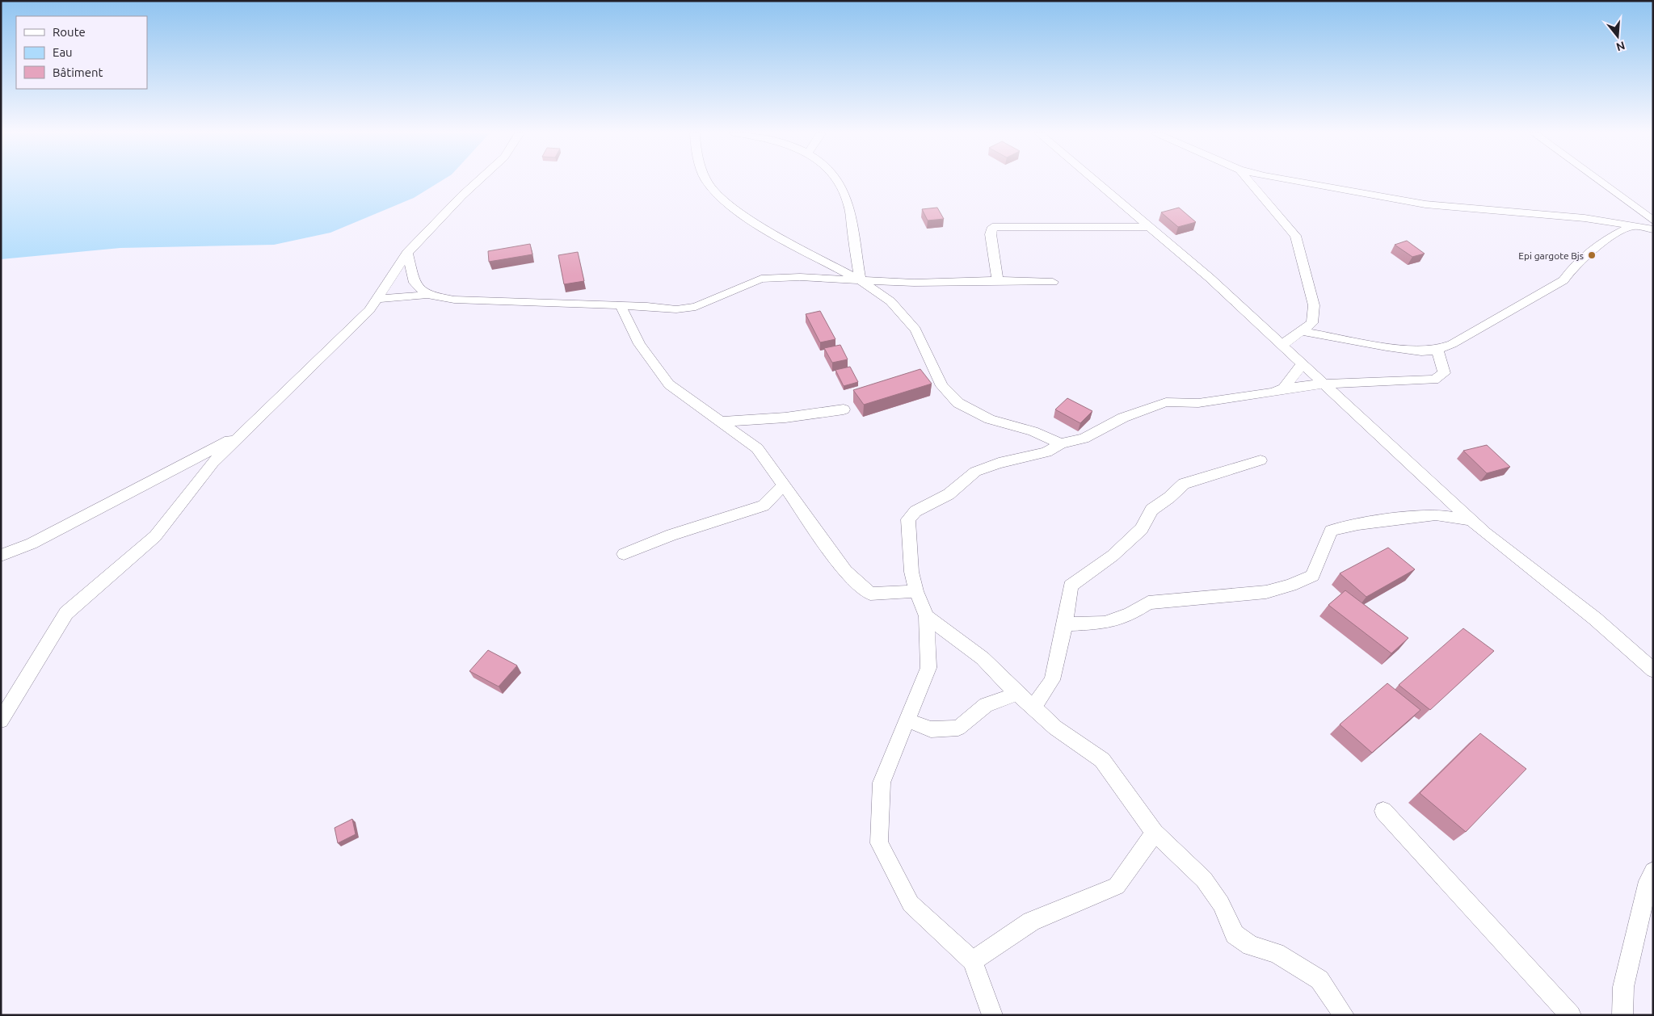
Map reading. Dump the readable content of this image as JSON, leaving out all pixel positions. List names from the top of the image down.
{
  "places": ["Epi gargote Bjs"],
  "legend": ["Route", "Eau", "Bâtiment"],
  "north": "bottom"
}
